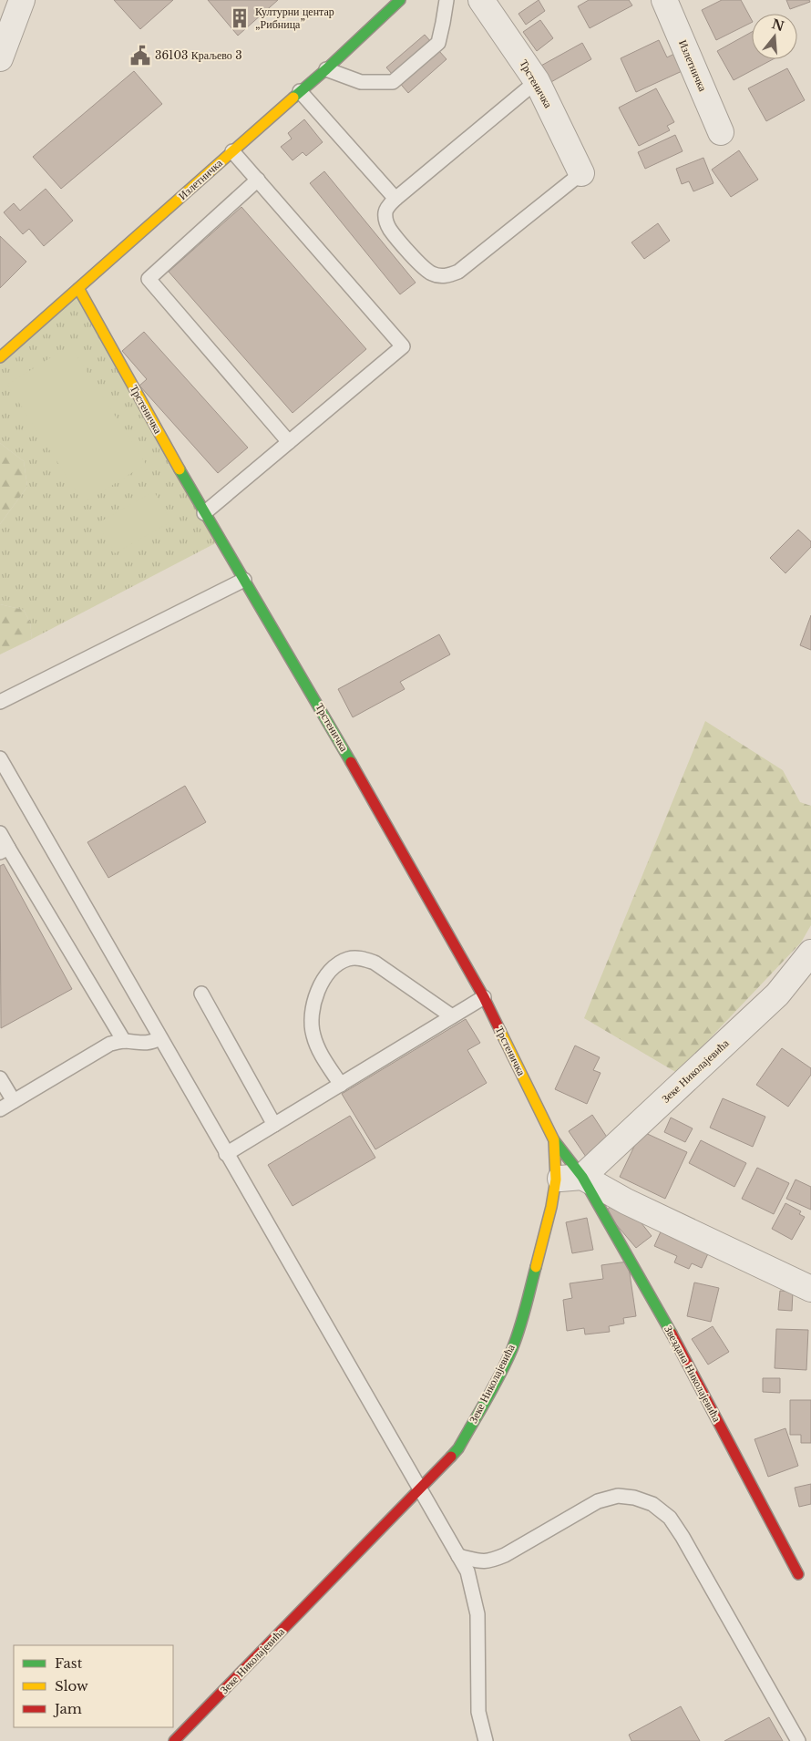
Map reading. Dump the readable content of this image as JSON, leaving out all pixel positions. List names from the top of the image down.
{
  "streets": {
    "street": [
      "Излетничка",
      "Трстеничка",
      "Зеке Николајевића",
      "Звездана Николајевића"
    ]
  },
  "crossings": [
    ["Излетничка", "Трстеничка"],
    ["Трстеничка", "Зеке Николајевића"],
    ["Трстеничка", "Звездана Николајевића"],
    ["Зеке Николајевића", "Звездана Николајевића"]
  ],
  "places": {
    "building": ["Културни центар „Рибница”"],
    "public building": ["36103 Краљево 3"]
  },
  "legend": ["Fast", "Slow", "Jam"],
  "north": "top"
}
